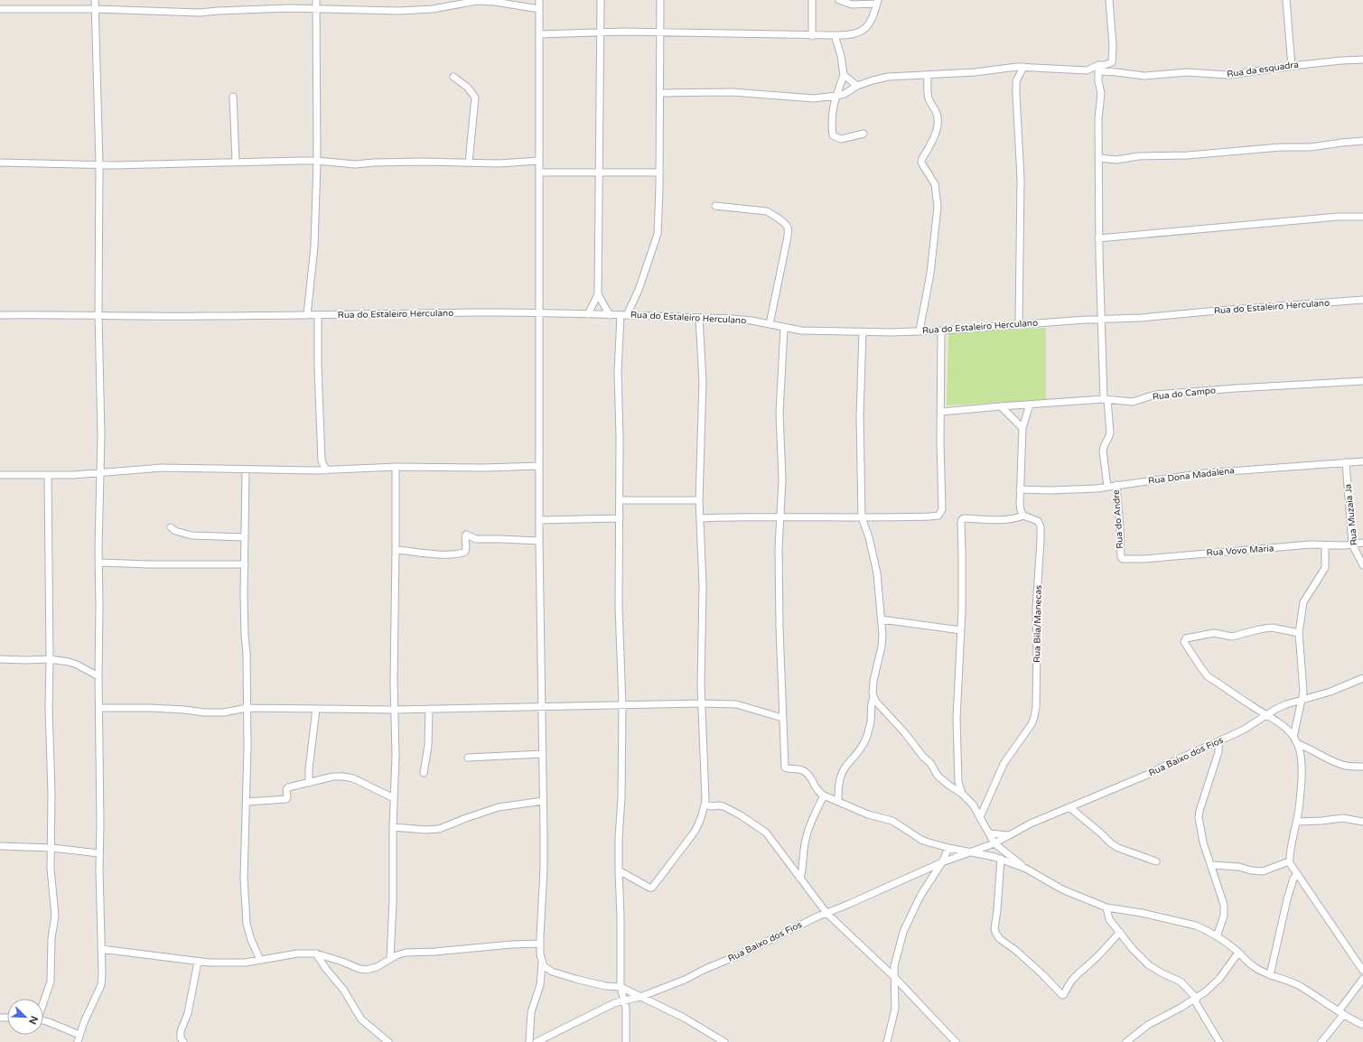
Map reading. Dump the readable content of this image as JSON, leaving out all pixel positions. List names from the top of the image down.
{
  "streets": {
    "street": [
      "Rua da esquadra",
      "Rua do Estaleiro Herculano",
      "Rua do Campo",
      "Rua Dona Madalena",
      "Rua Muzaia Ja",
      "Rua do Andre",
      "Rua Vovo Maria",
      "Rua Bila/Manecas",
      "Rua Baixo dos Fios"
    ]
  },
  "crossings": [
    ["Rua Dona Madalena", "Rua Muzaia Ja"],
    ["Rua Dona Madalena", "Rua do Andre"],
    ["Rua Muzaia Ja", "Rua Vovo Maria"],
    ["Rua do Andre", "Rua Vovo Maria"]
  ],
  "north": "bottom right"
}
